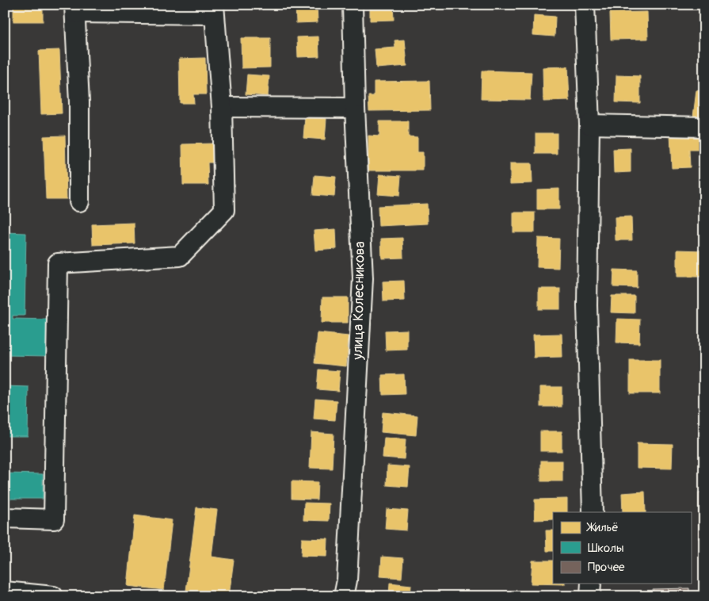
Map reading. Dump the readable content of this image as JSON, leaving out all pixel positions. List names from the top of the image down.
{
  "streets": {
    "street": ["улица Колесникова"]
  },
  "legend": ["Жильё", "Школы", "Прочее"]
}
